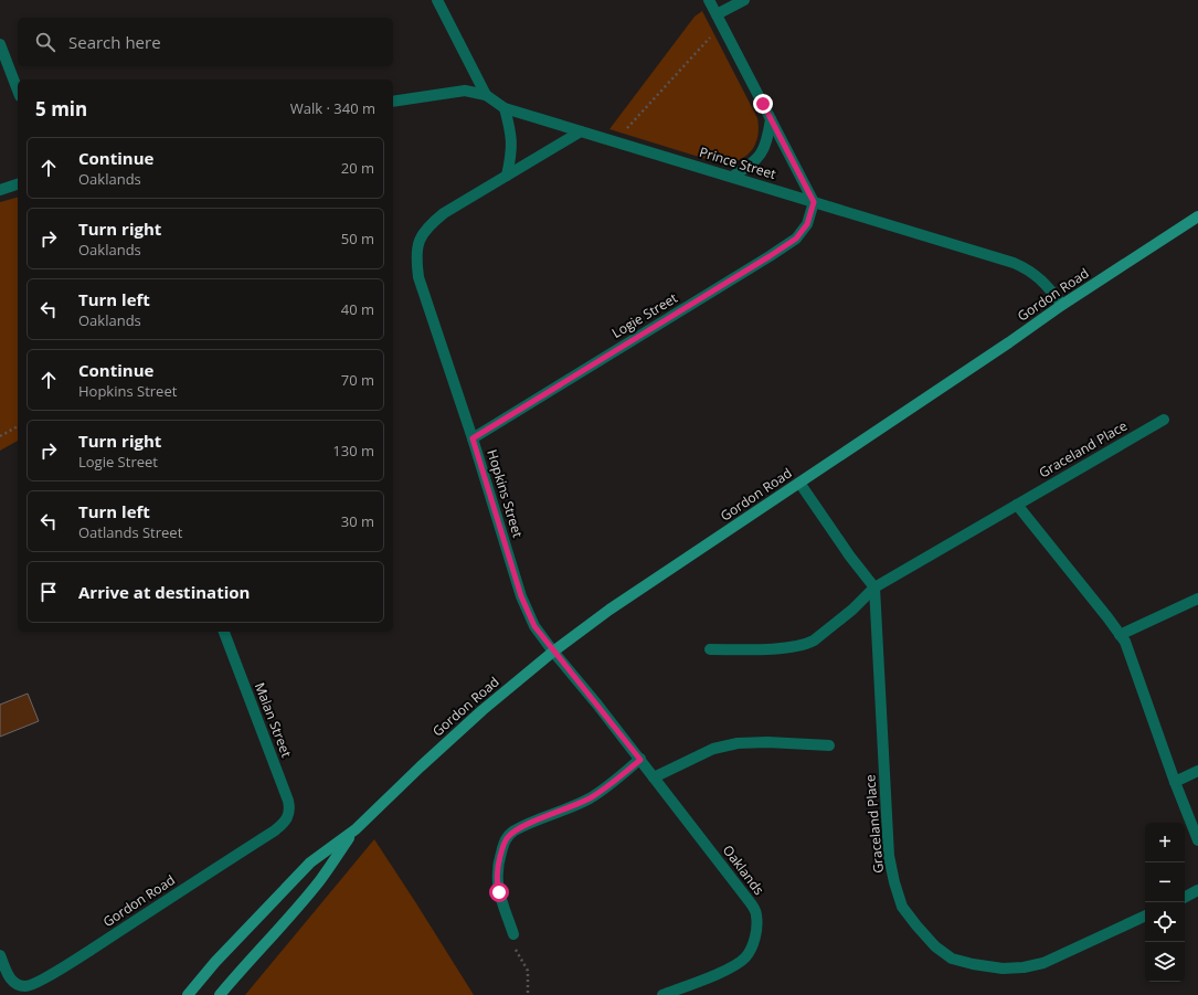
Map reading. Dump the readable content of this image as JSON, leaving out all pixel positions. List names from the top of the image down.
{
  "streets": {
    "street": [
      "Prince Street",
      "Gordon Road",
      "Logie Street",
      "Graceland Place",
      "Hopkins Street",
      "Malan Street",
      "Oaklands"
    ]
  },
  "crossings": [
    ["Prince Street", "Gordon Road"],
    ["Prince Street", "Logie Street"],
    ["Prince Street", "Hopkins Street"],
    ["Gordon Road", "Hopkins Street"],
    ["Gordon Road", "Malan Street"],
    ["Gordon Road", "Oaklands"],
    ["Logie Street", "Hopkins Street"],
    ["Hopkins Street", "Oaklands"]
  ],
  "page": {
    "search": "Search here",
    "heading": ["5 min", "Walk · 340 m"],
    "list": [
      ["Continue", "Oaklands", "20 m"],
      ["Turn right", "Oaklands", "50 m"],
      ["Turn left", "Oaklands", "40 m"],
      ["Continue", "Hopkins Street", "70 m"],
      ["Turn right", "Logie Street", "130 m"],
      ["Turn left", "Oatlands Street", "30 m"],
      "Arrive at destination"
    ],
    "map_buttons": ["+", "−"]
  }
}
